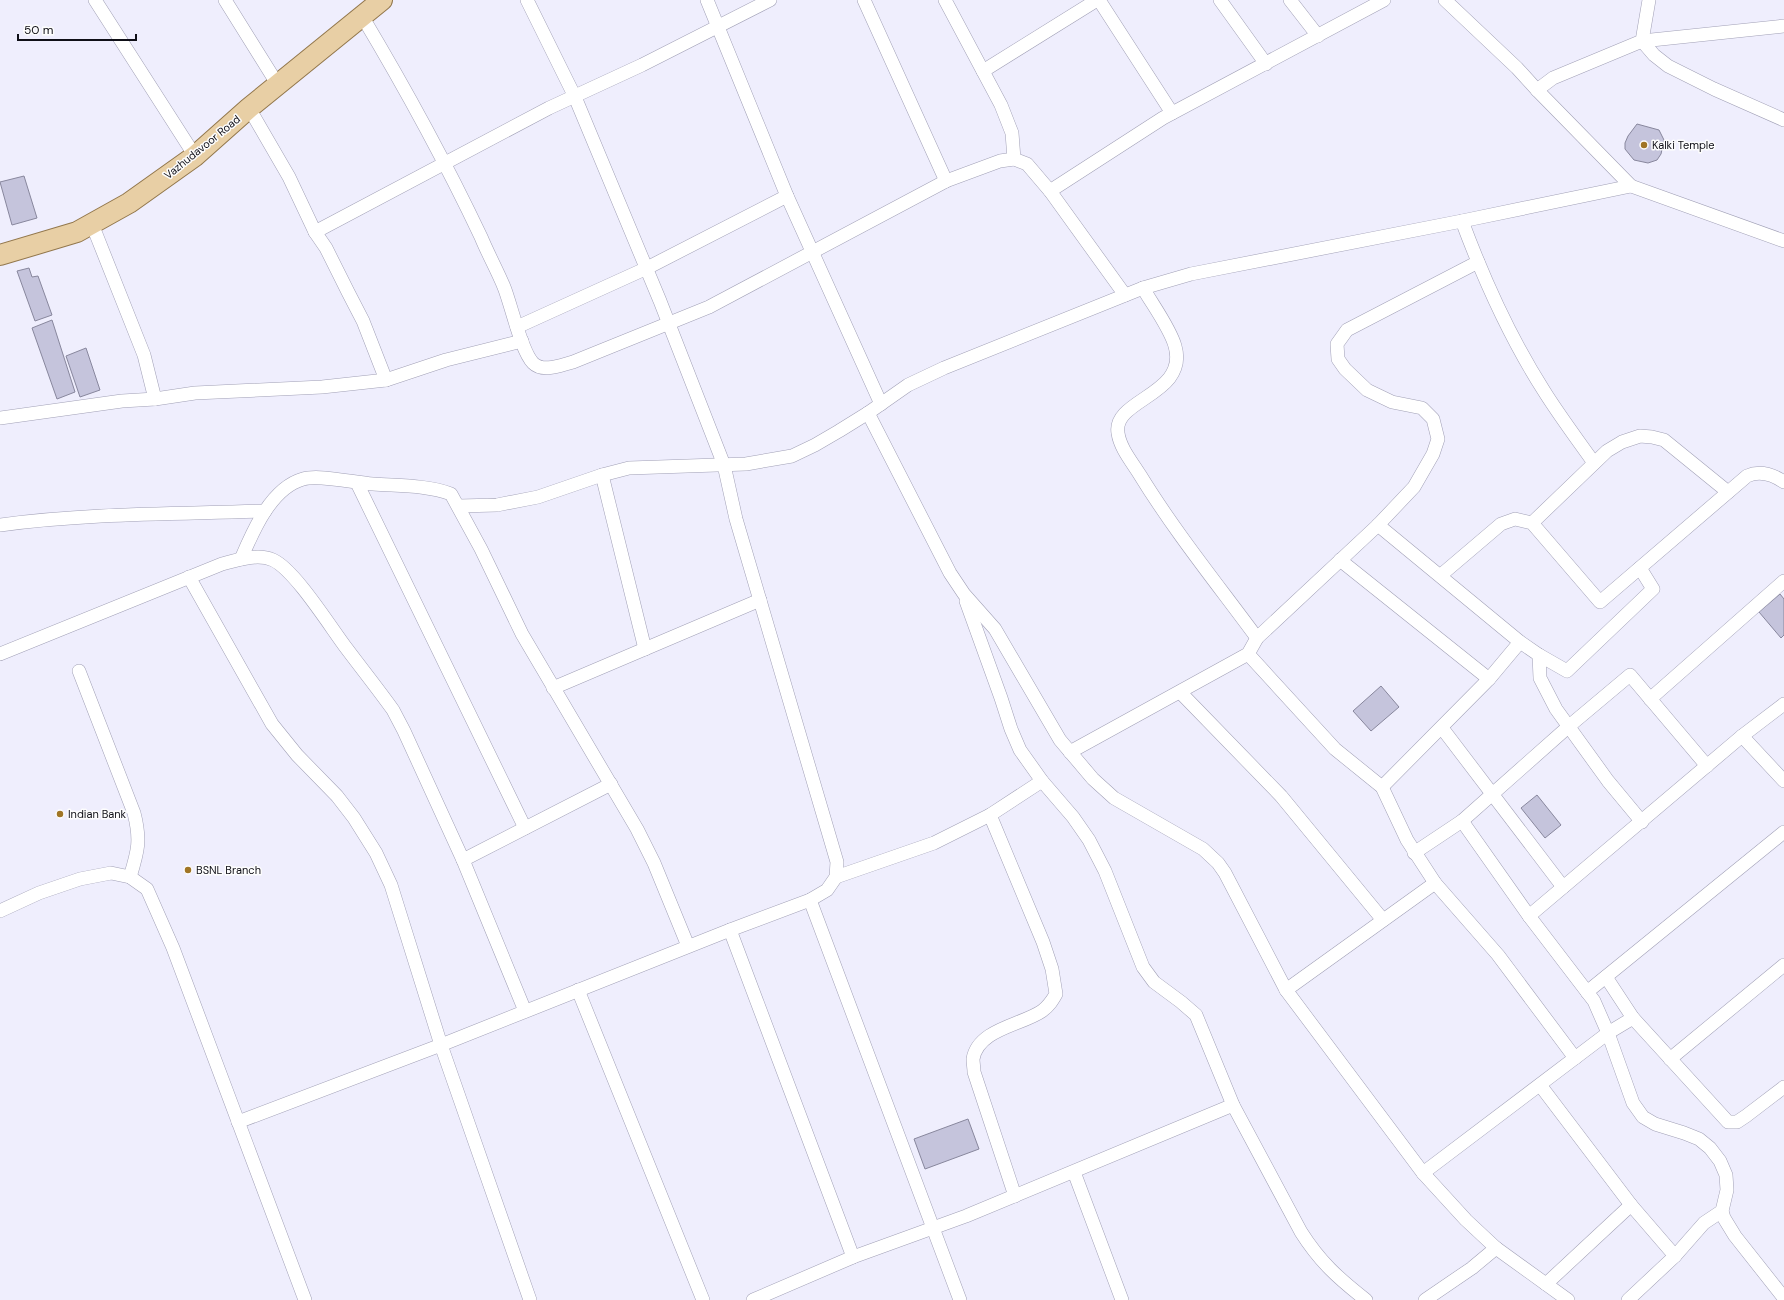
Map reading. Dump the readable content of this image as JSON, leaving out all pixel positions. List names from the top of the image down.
{
  "streets": {
    "main road": ["Vazhudavoor Road"]
  },
  "places": ["Kalki Temple", "Indian Bank", "BSNL Branch"],
  "scale_bar": "50 m"
}
